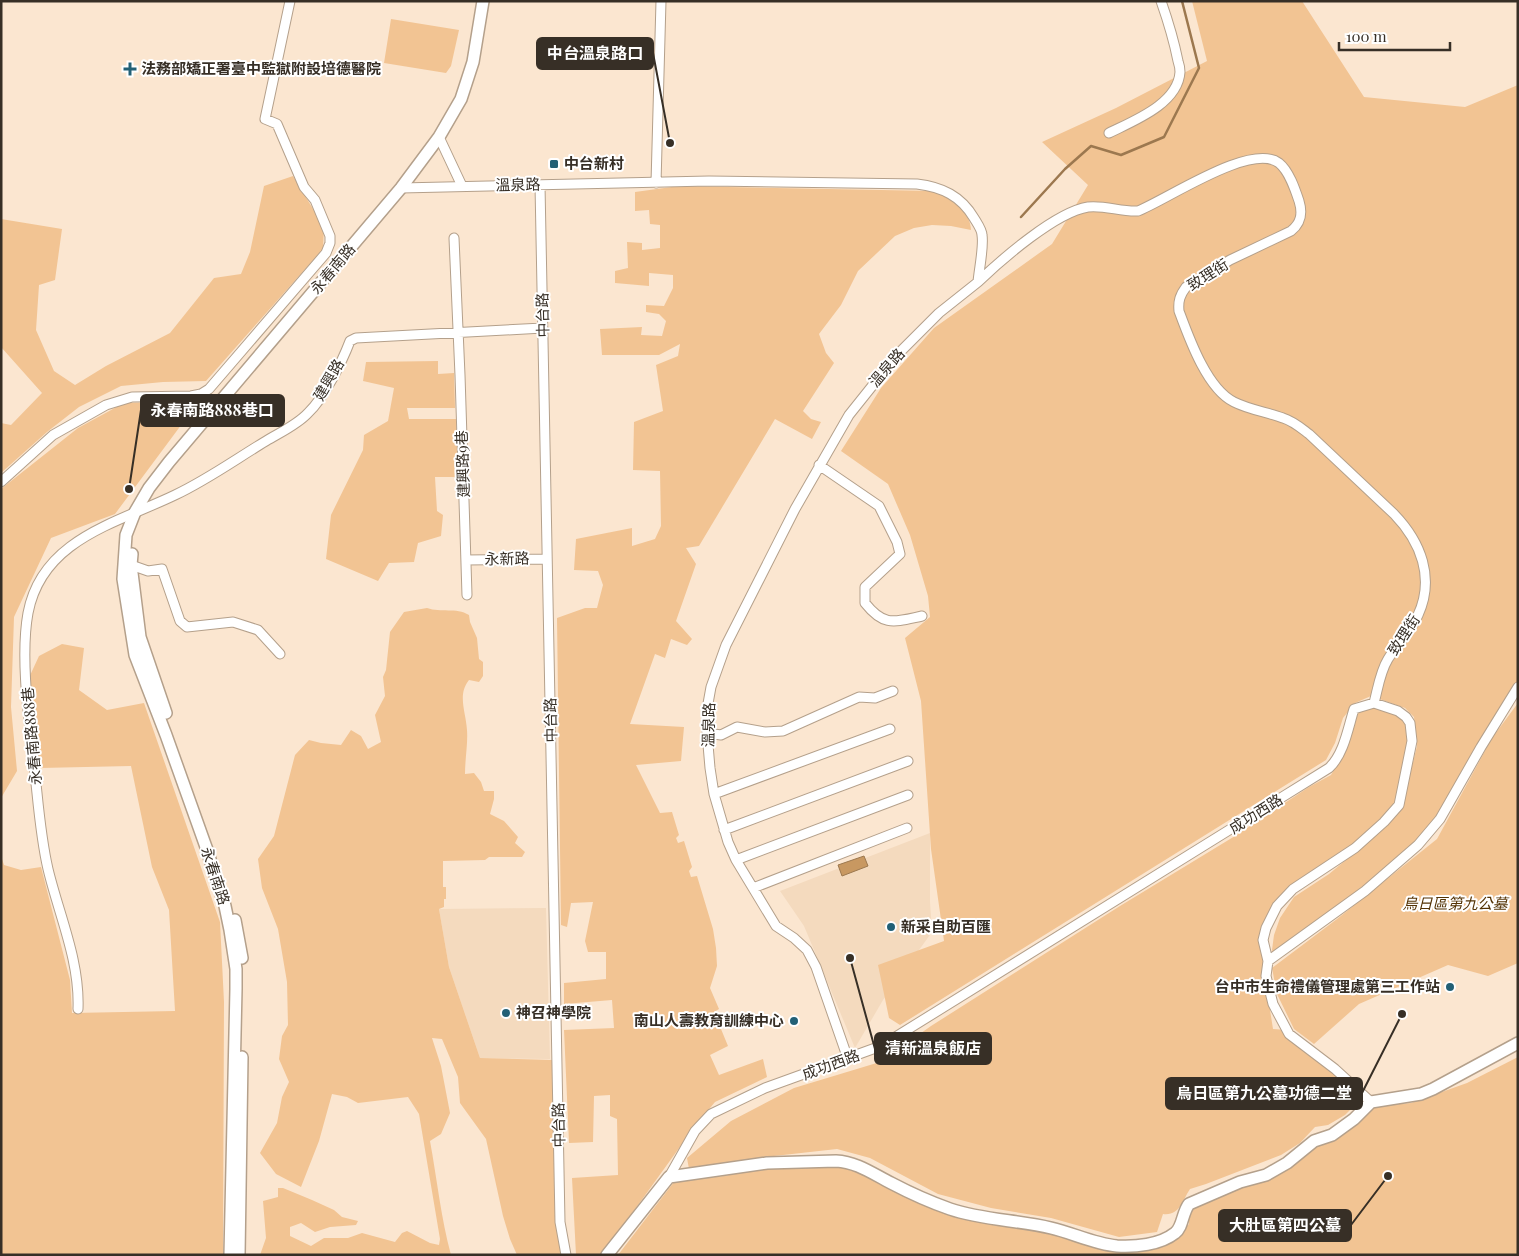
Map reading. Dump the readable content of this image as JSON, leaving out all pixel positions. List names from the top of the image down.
{
  "streets": {
    "street": [
      "溫泉路",
      "永春南路",
      "致理街",
      "中台路",
      "建興路",
      "建興路9巷",
      "永新路",
      "永春南路888巷",
      "成功西路"
    ]
  },
  "crossings": [
    ["溫泉路", "永春南路"],
    ["溫泉路", "致理街"],
    ["溫泉路", "中台路"],
    ["溫泉路", "成功西路"],
    ["永春南路", "建興路"],
    ["永春南路", "永春南路888巷"],
    ["致理街", "成功西路"],
    ["中台路", "建興路"],
    ["中台路", "永新路"],
    ["建興路", "建興路9巷"],
    ["建興路", "永春南路888巷"],
    ["建興路9巷", "永新路"]
  ],
  "parks": ["烏日區第九公墓"],
  "places": {
    "health": ["法務部矯正署臺中監獄附設培德醫院"],
    "other": [
      "中台溫泉路口",
      "永春南路888巷口",
      "新采自助百匯",
      "清新溫泉飯店",
      "台中市生命禮儀管理處第三工作站",
      "神召神學院",
      "烏日區第九公墓功德二堂",
      "南山人壽教育訓練中心",
      "大肚區第四公墓"
    ],
    "transit": ["中台新村"]
  },
  "scale_bar": "100 m"
}
